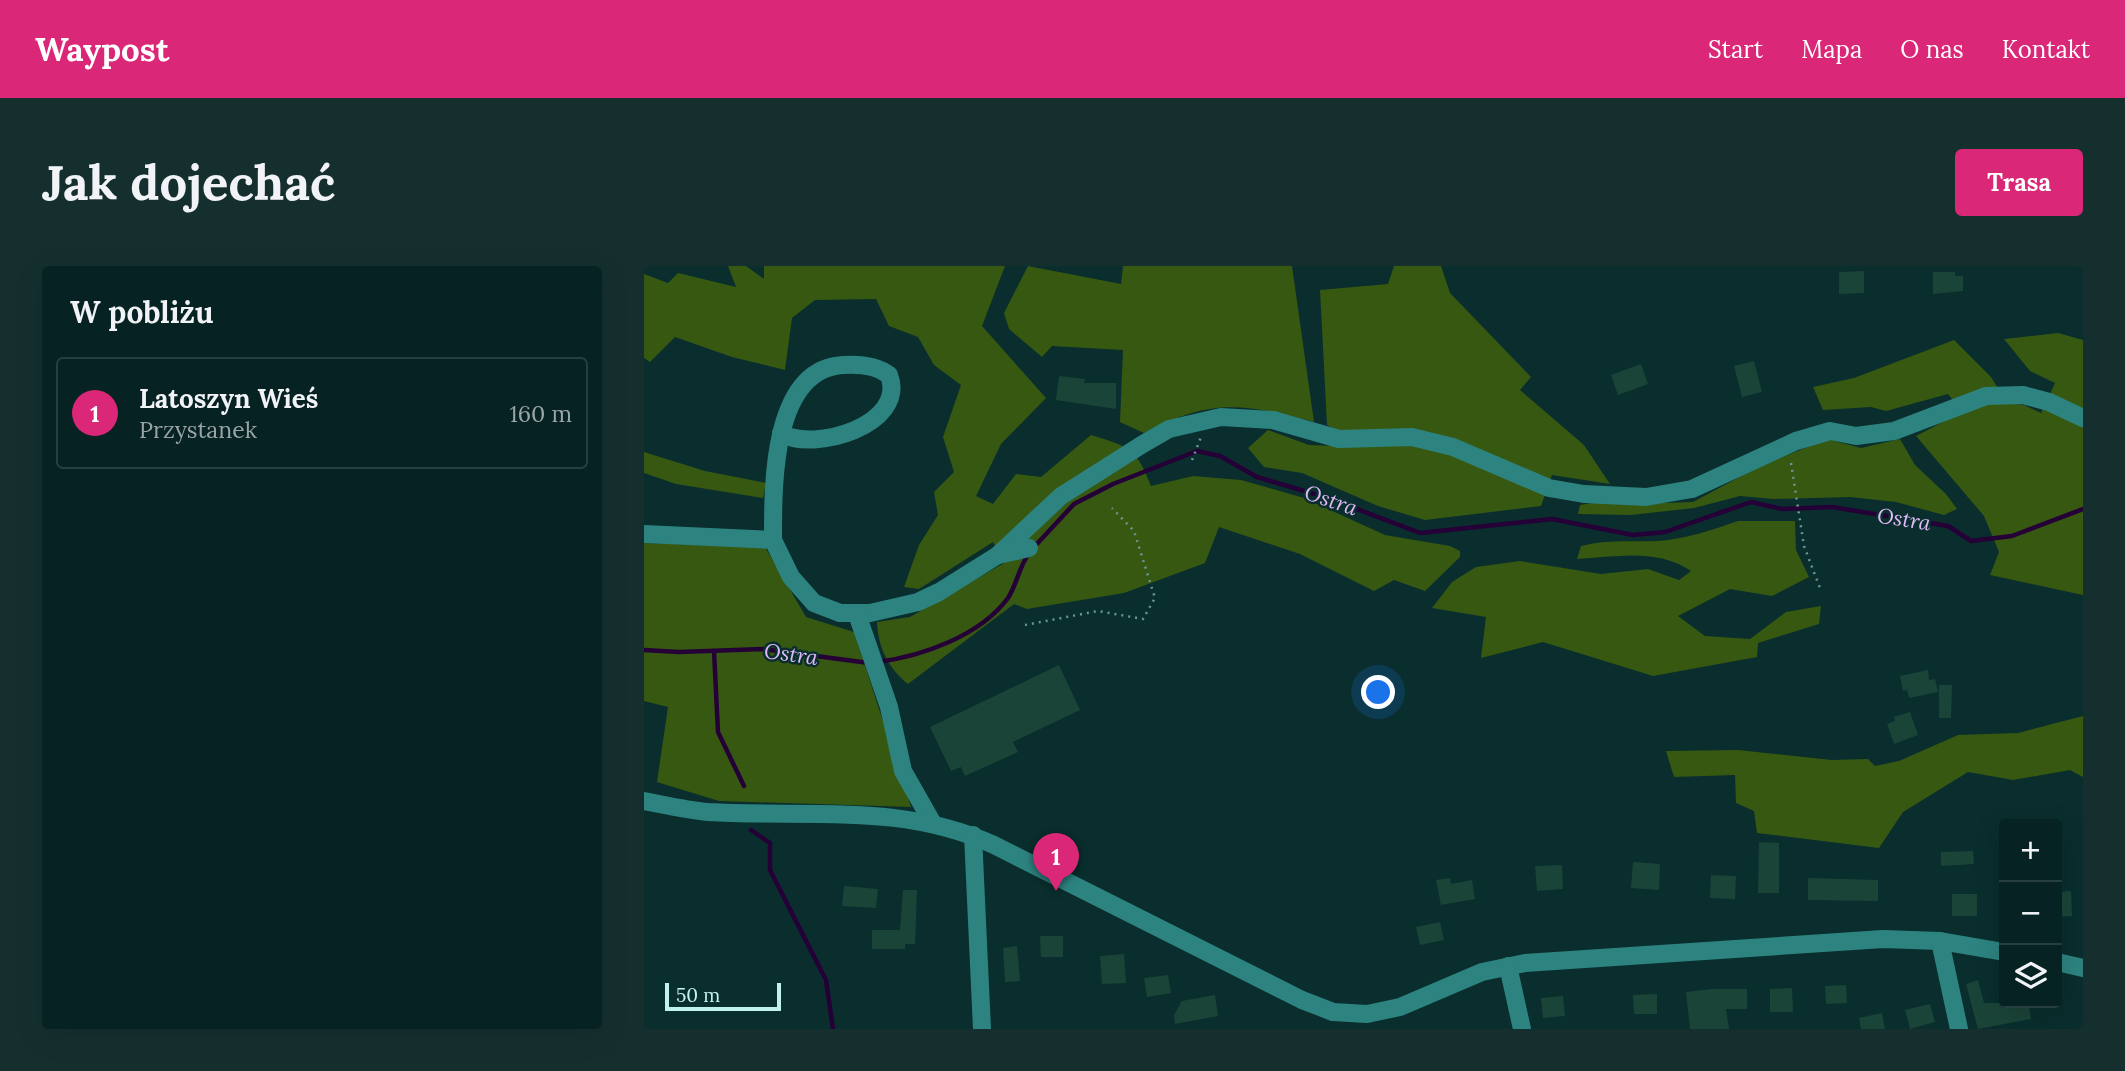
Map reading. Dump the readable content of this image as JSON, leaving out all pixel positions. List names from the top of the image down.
{
  "water": ["Ostra"],
  "scale_bar": "50 m",
  "page": {
    "header": "Waypost",
    "nav": [
      "Start",
      "Mapa",
      "O nas",
      "Kontakt"
    ],
    "buttons": "Trasa",
    "title": "Jak dojechać",
    "heading": "W pobliżu",
    "list": [
      {
        "mark": "1",
        "name": "Latoszyn Wieś",
        "note": "Przystanek",
        "value": "160 m"
      }
    ],
    "map_buttons": ["+", "−"],
    "pins": "1",
    "scale": "50 m"
  }
}
